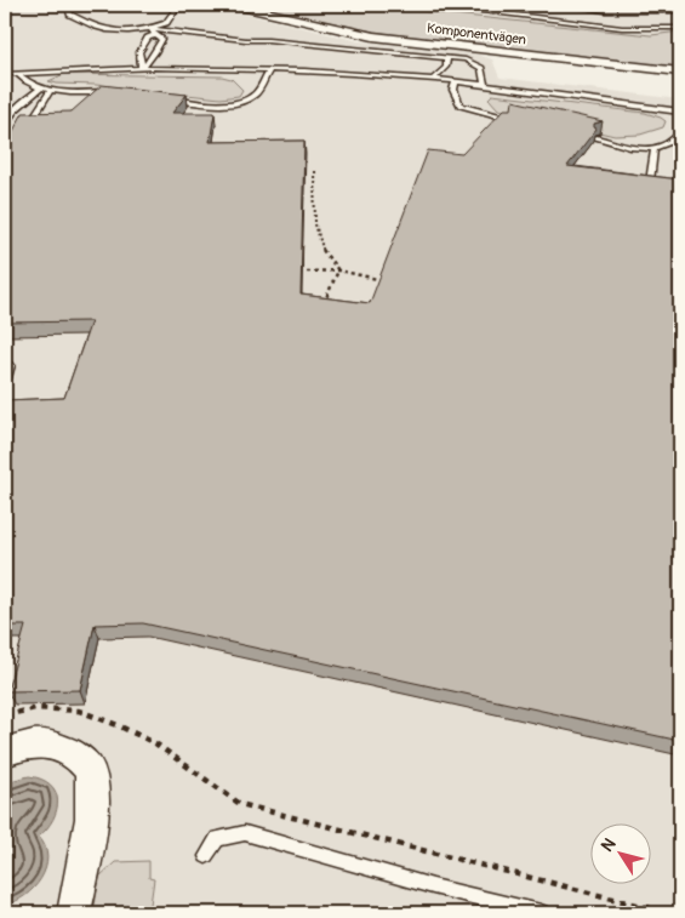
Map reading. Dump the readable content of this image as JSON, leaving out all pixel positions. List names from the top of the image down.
{
  "streets": {
    "street": ["Komponentvägen"]
  },
  "north": "top left"
}
